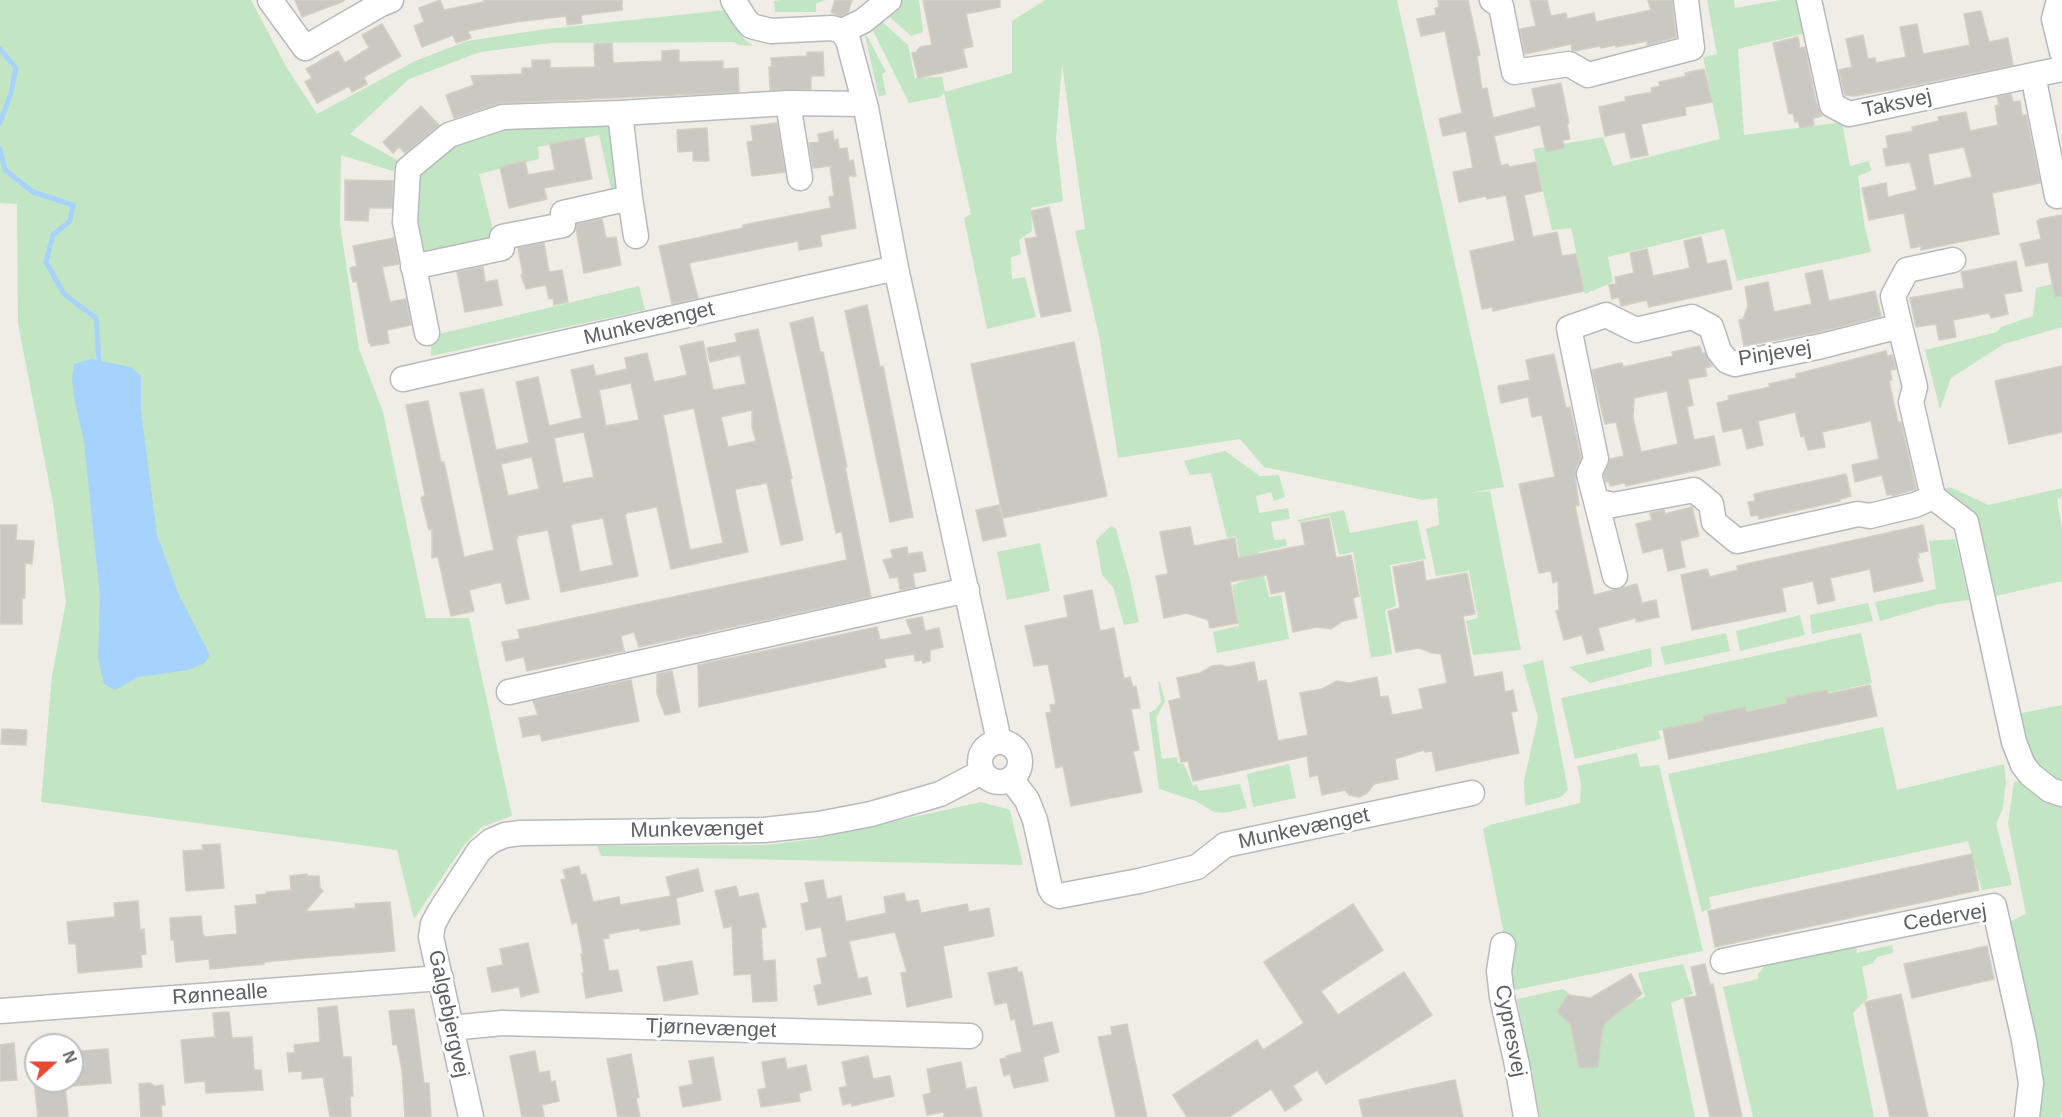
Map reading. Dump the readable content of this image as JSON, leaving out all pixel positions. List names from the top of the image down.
{
  "streets": {
    "street": [
      "Taksvej",
      "Munkevænget",
      "Pinjevej",
      "Cedervej",
      "Rønnealle",
      "Galgebjergvej",
      "Tjørnevænget",
      "Cypresvej"
    ]
  },
  "crossings": [
    ["Munkevænget", "Galgebjergvej"],
    ["Rønnealle", "Galgebjergvej"],
    ["Galgebjergvej", "Tjørnevænget"]
  ],
  "north": "right"
}
